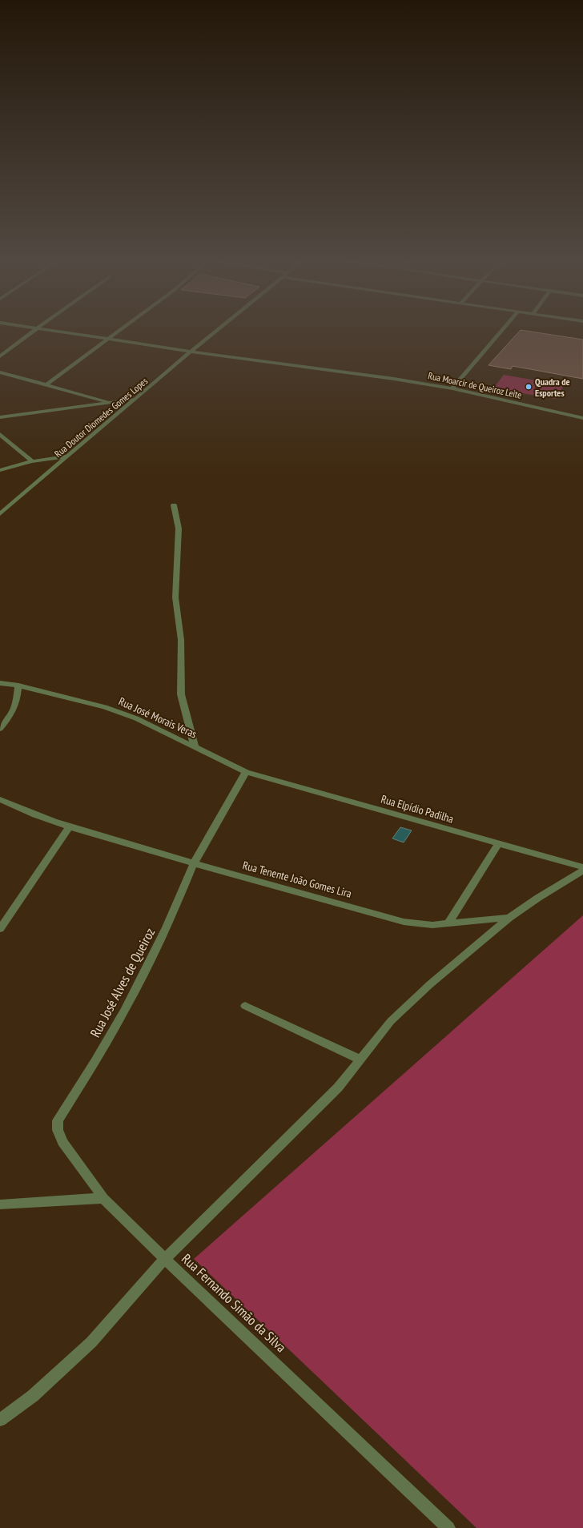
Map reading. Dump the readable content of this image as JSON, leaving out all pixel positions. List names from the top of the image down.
{
  "streets": {
    "street": [
      "Rua Moarcir de Queiroz Leite",
      "Rua Doutor Diomedes Gomes Lopes",
      "Rua José Morais Veras",
      "Rua Elpídio Padilha",
      "Rua Tenente João Gomes Lira",
      "Rua José Alves de Queiroz",
      "Rua Fernando Simão da Silva"
    ]
  },
  "crossings": [
    ["Rua Moarcir de Queiroz Leite", "Rua Doutor Diomedes Gomes Lopes"],
    ["Rua José Morais Veras", "Rua Elpídio Padilha"],
    ["Rua José Morais Veras", "Rua José Alves de Queiroz"],
    ["Rua Elpídio Padilha", "Rua José Alves de Queiroz"],
    ["Rua Tenente João Gomes Lira", "Rua José Alves de Queiroz"],
    ["Rua José Alves de Queiroz", "Rua Fernando Simão da Silva"]
  ],
  "places": ["Quadra de Esportes"]
}
